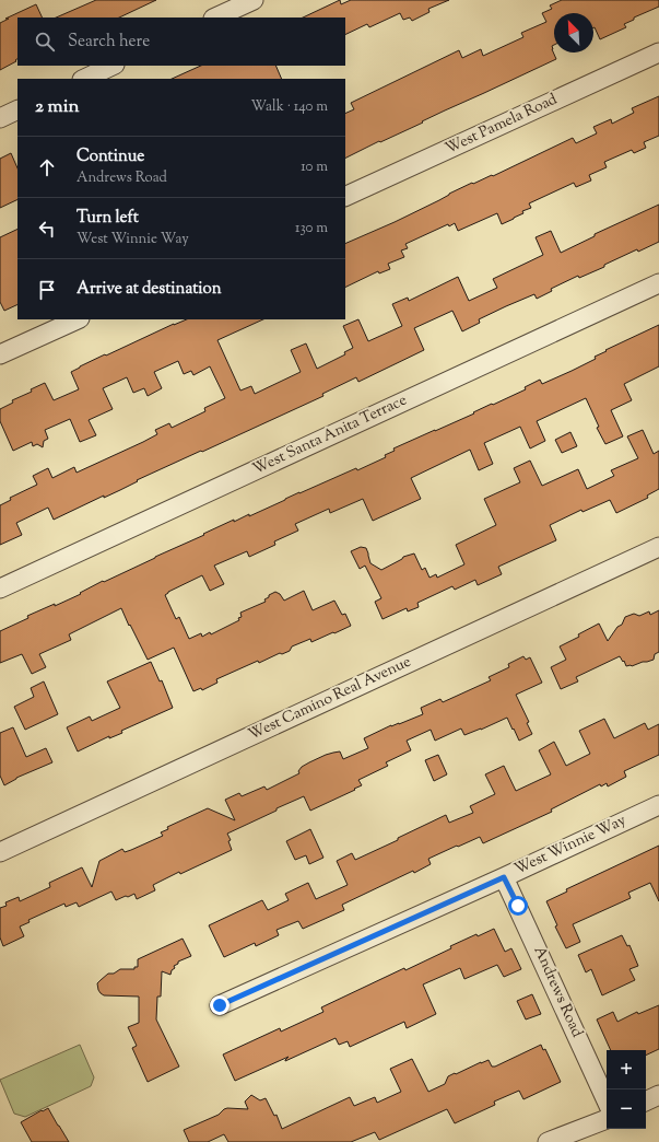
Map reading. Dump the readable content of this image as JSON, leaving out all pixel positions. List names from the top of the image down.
{
  "streets": {
    "street": [
      "West Pamela Road",
      "West Santa Anita Terrace",
      "West Camino Real Avenue",
      "West Winnie Way",
      "Andrews Road"
    ]
  },
  "crossings": [
    ["West Winnie Way", "Andrews Road"]
  ],
  "north": "top left",
  "page": {
    "search": "Search here",
    "heading": ["2 min", "Walk · 140 m"],
    "list": [
      ["Continue", "Andrews Road", "10 m"],
      ["Turn left", "West Winnie Way", "130 m"],
      "Arrive at destination"
    ],
    "map_buttons": ["+", "−"]
  }
}
